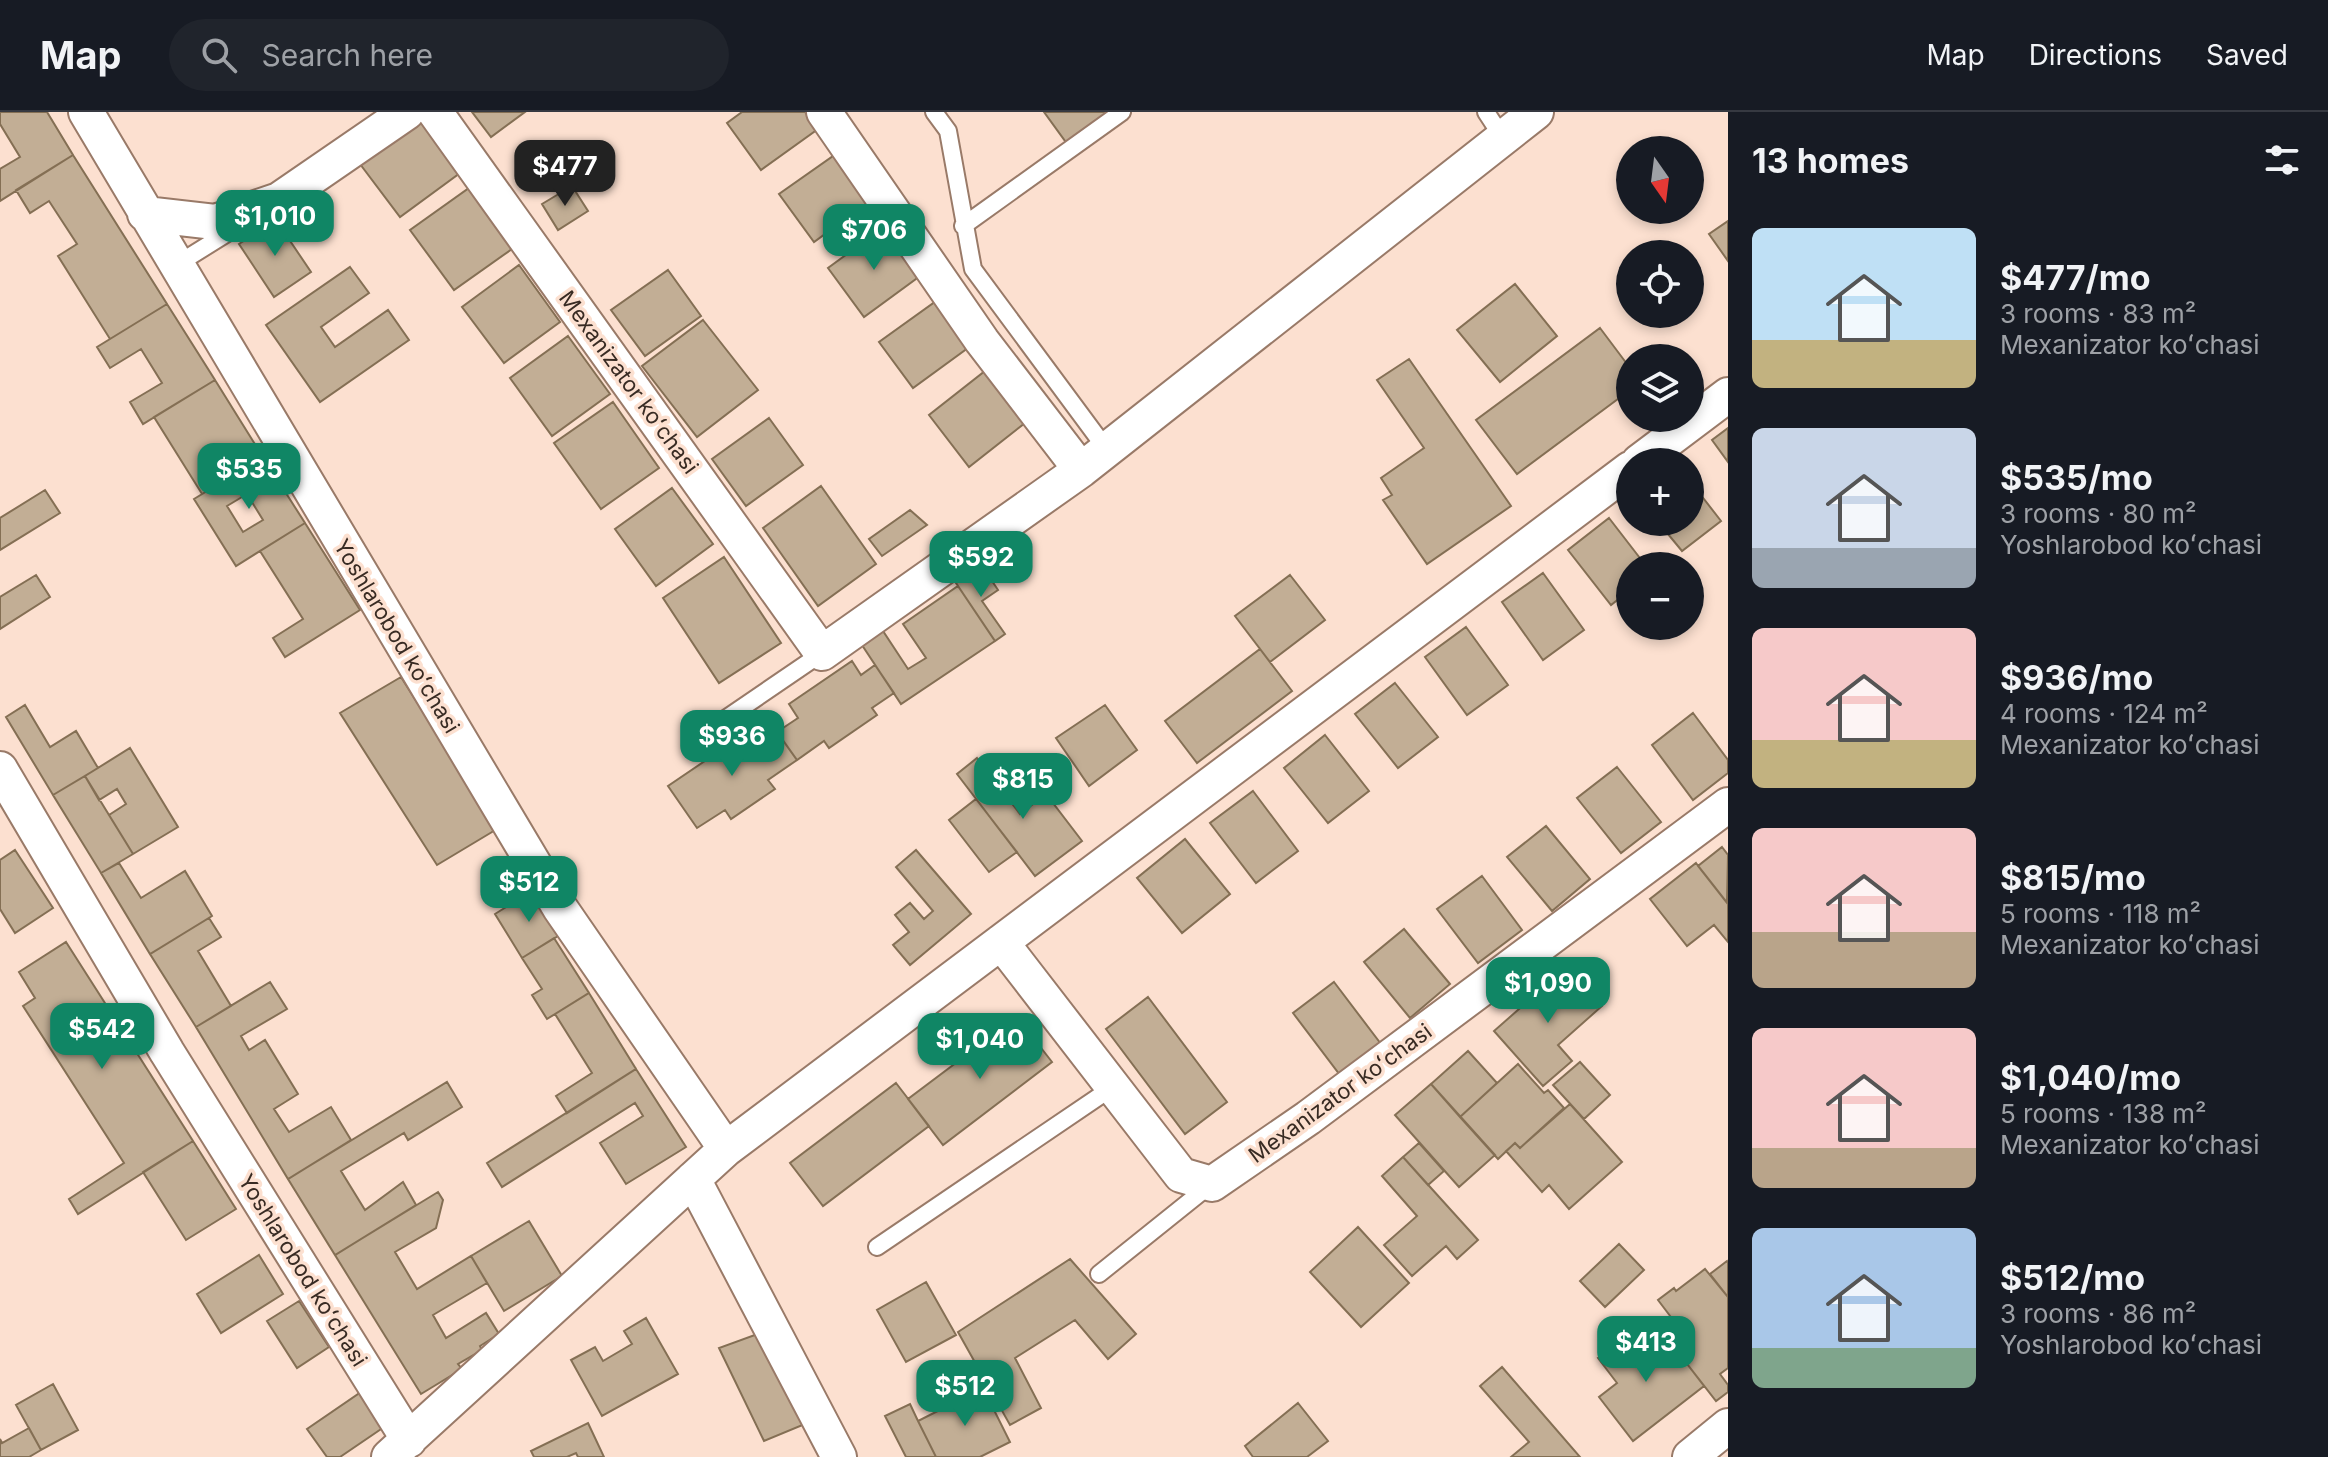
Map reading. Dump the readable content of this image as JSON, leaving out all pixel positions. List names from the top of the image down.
{
  "streets": {
    "street": ["Mexanizator koʻchasi", "Yoshlarobod koʻchasi"]
  },
  "north": "bottom",
  "page": {
    "header": "Map",
    "search": "Search here",
    "nav": ["Map", "Directions", "Saved"],
    "heading": "13 homes",
    "map_buttons": ["+", "−"],
    "price": [
      "$477",
      "$1,010",
      "$706",
      "$535",
      "$592",
      "$936",
      "$815",
      "$512",
      "$1,090",
      "$542",
      "$1,040",
      "$413",
      "$512"
    ],
    "list": [
      {
        "name": "$477/mo",
        "note": "3 rooms · 83 m² · Mexanizator koʻchasi"
      },
      {
        "name": "$535/mo",
        "note": "3 rooms · 80 m² · Yoshlarobod koʻchasi"
      },
      {
        "name": "$936/mo",
        "note": "4 rooms · 124 m² · Mexanizator koʻchasi"
      },
      {
        "name": "$815/mo",
        "note": "5 rooms · 118 m² · Mexanizator koʻchasi"
      },
      {
        "name": "$1,040/mo",
        "note": "5 rooms · 138 m² · Mexanizator koʻchasi"
      },
      {
        "name": "$512/mo",
        "note": "3 rooms · 86 m² · Yoshlarobod koʻchasi"
      }
    ]
  }
}
